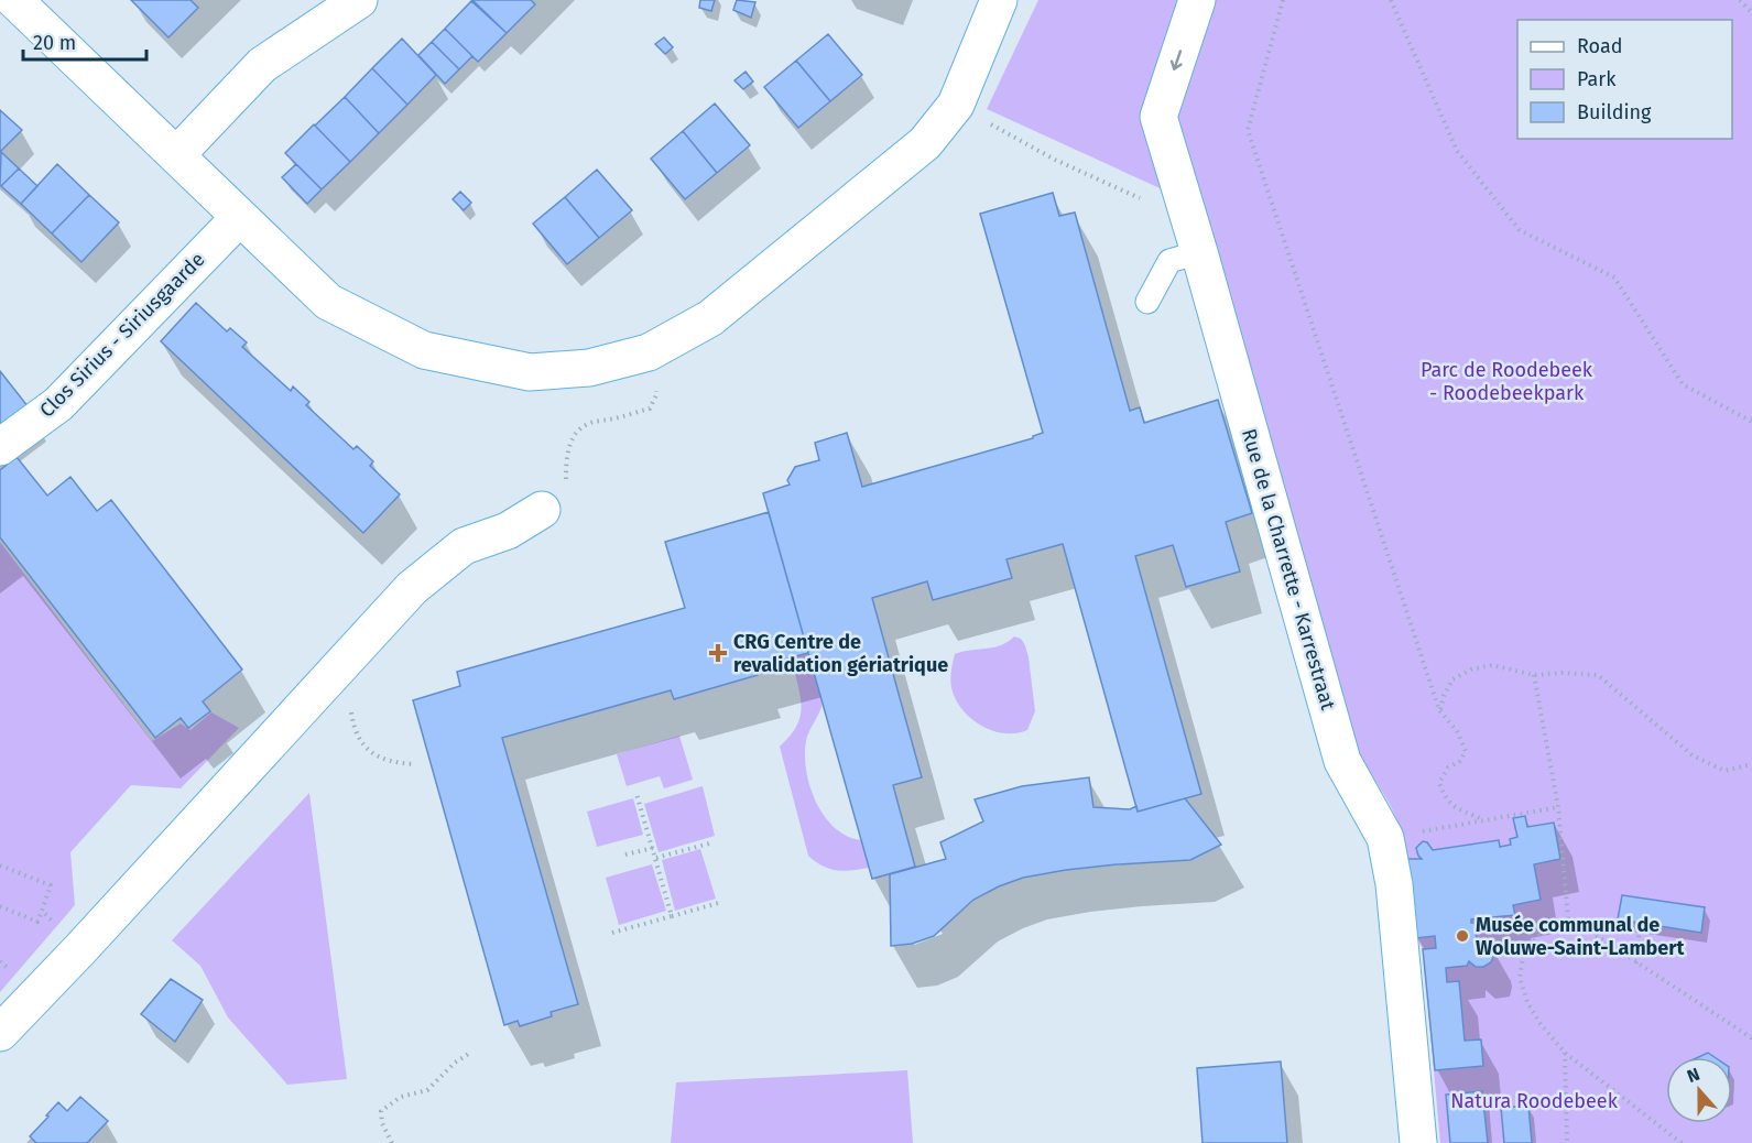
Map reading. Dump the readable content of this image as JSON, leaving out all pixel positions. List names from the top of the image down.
{
  "streets": {
    "street": ["Clos Sirius - Siriusgaarde", "Rue de la Charrette - Karrestraat"]
  },
  "parks": ["Parc de Roodebeek - Roodebeekpark", "Natura Roodebeek"],
  "places": {
    "health": ["CRG Centre de revalidation gériatrique"],
    "other": ["Musée communal de Woluwe-Saint-Lambert"]
  },
  "legend": ["Road", "Park", "Building"],
  "scale_bar": "20 m",
  "north": "top"
}
